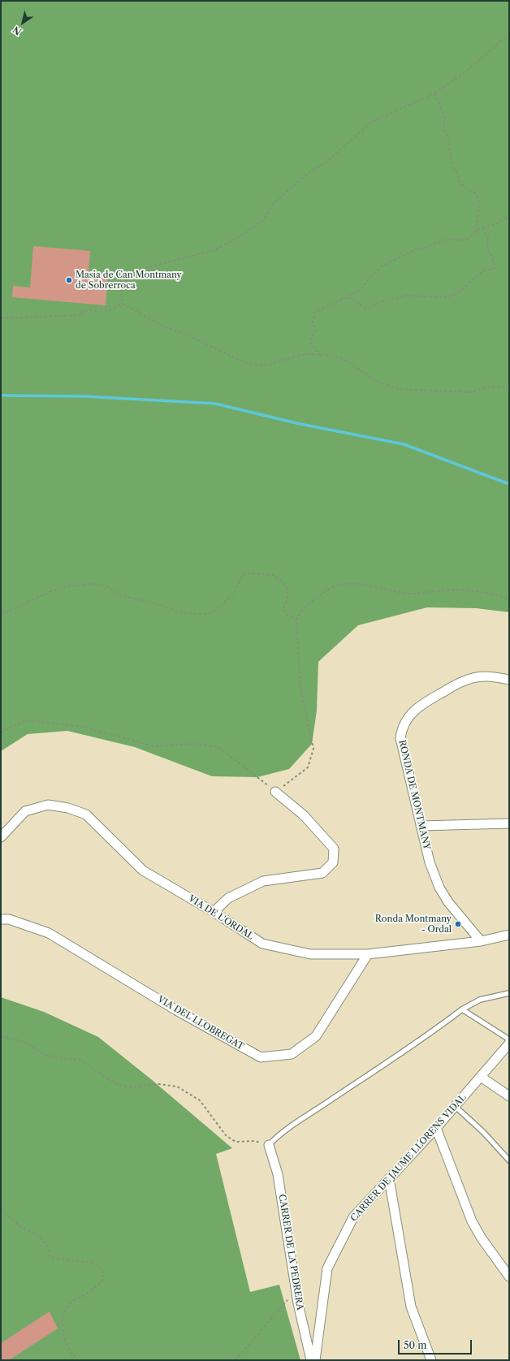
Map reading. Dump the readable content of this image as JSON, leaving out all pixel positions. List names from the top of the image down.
{
  "streets": {
    "street": [
      "RONDA DE MONTMANY",
      "VIA DE L'ORDAL",
      "VIA DEL LLOBREGAT",
      "CARRER DE JAUME LLORENS VIDAL",
      "CARRER DE LA PEDRERA"
    ]
  },
  "crossings": [
    ["RONDA DE MONTMANY", "VIA DE L'ORDAL"],
    ["VIA DE L'ORDAL", "VIA DEL LLOBREGAT"]
  ],
  "places": ["Masia de Can Montmany de Sobrerroca", "Ronda Montmany - Ordal"],
  "scale_bar": "50 m",
  "north": "bottom left"
}
